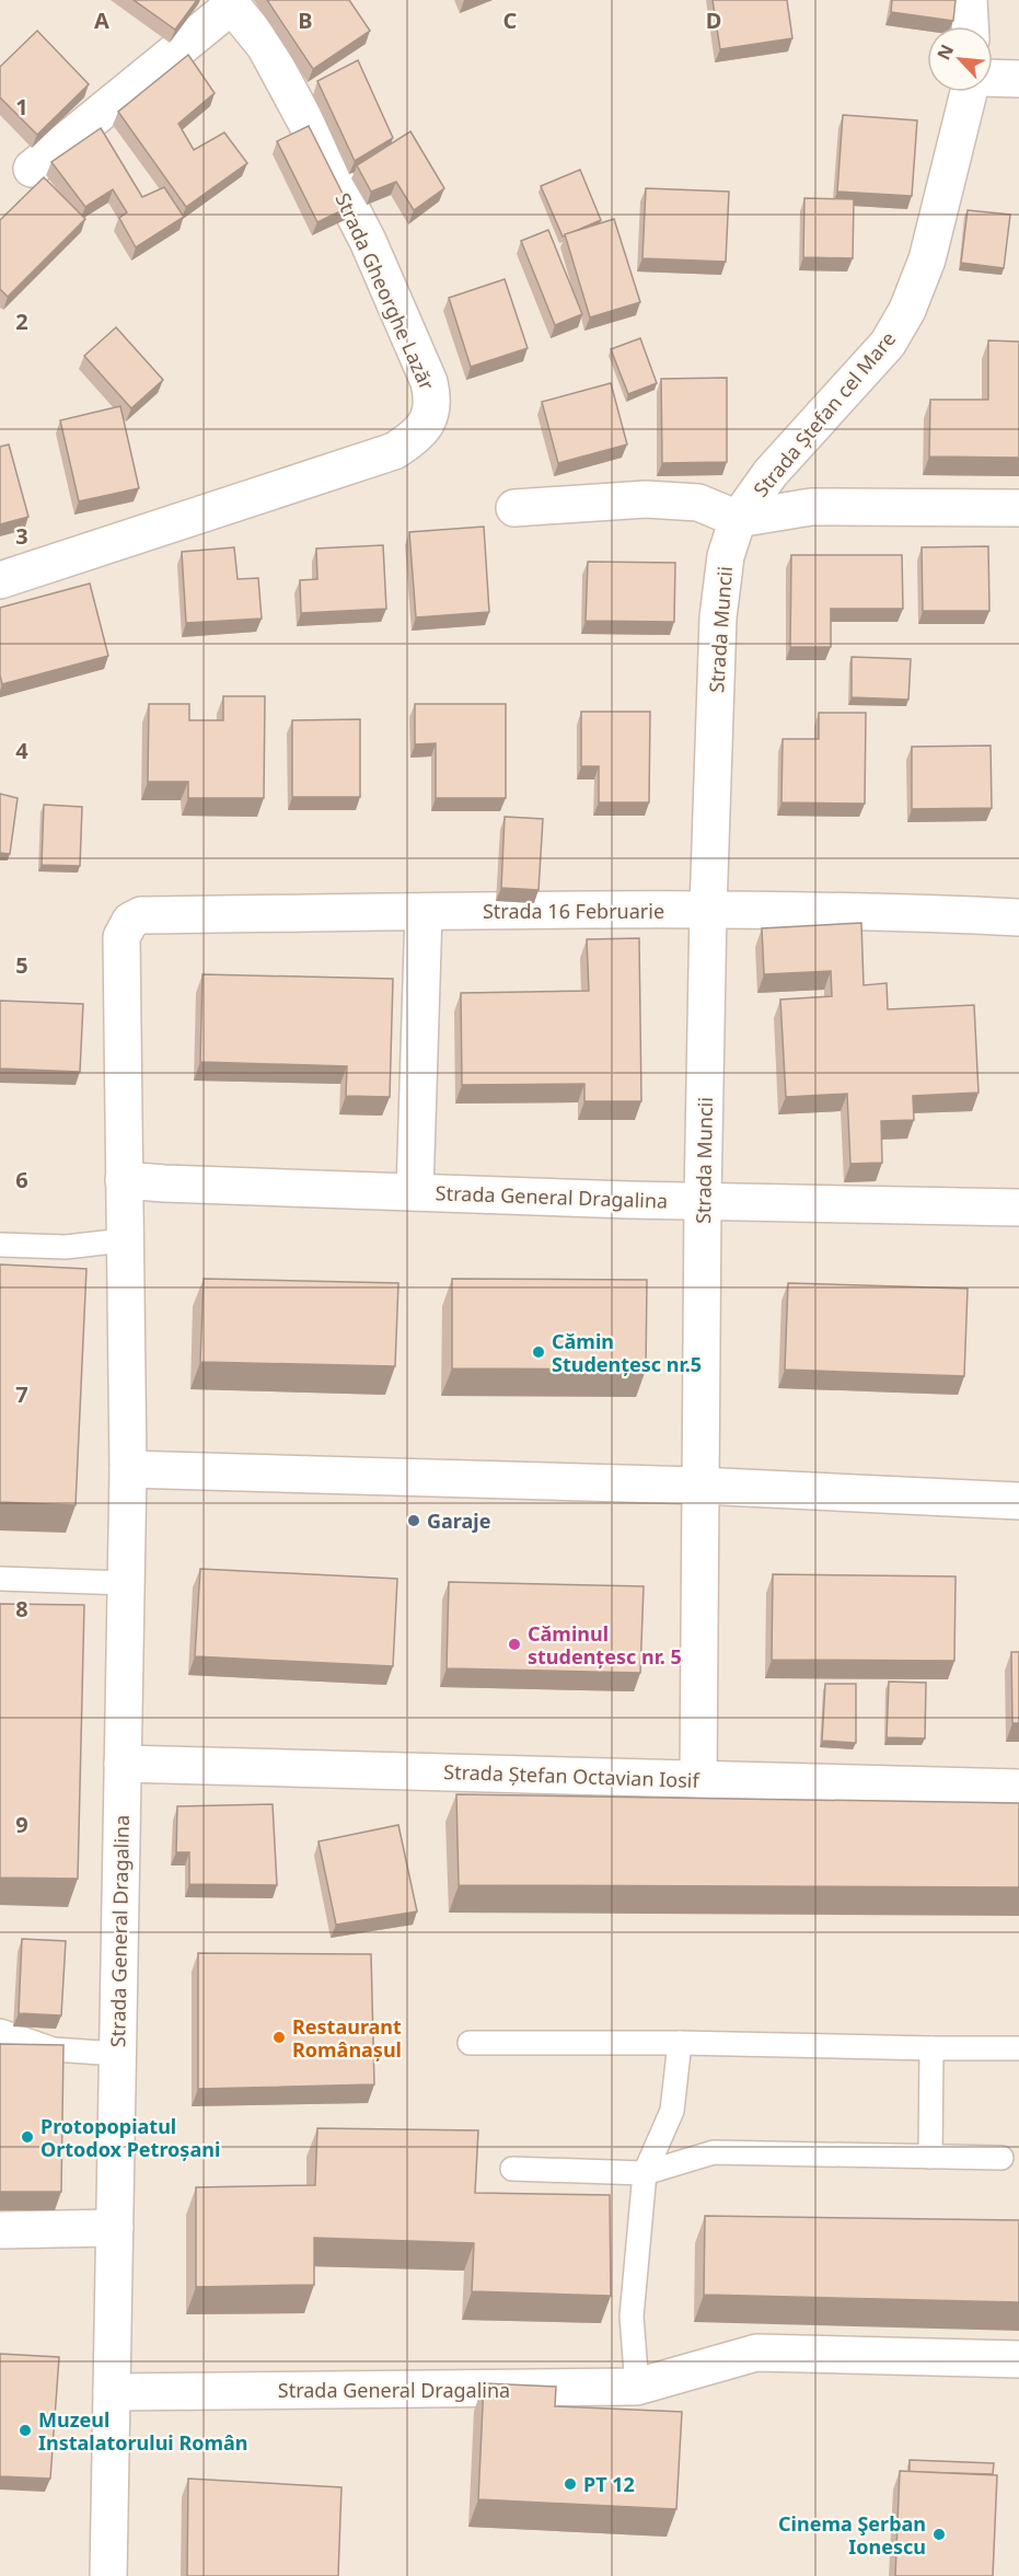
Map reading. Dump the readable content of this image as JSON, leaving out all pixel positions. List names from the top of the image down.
{
  "streets": {
    "street": [
      "Strada Gheorghe Lazăr",
      "Strada Ștefan cel Mare",
      "Strada Muncii",
      "Strada 16 Februarie",
      "Strada General Dragalina",
      "Strada Ștefan Octavian Iosif"
    ]
  },
  "crossings": [
    ["Strada Ștefan cel Mare", "Strada Muncii"],
    ["Strada Muncii", "Strada 16 Februarie"],
    ["Strada Muncii", "Strada General Dragalina"],
    ["Strada Muncii", "Strada Ștefan Octavian Iosif"],
    ["Strada 16 Februarie", "Strada General Dragalina"],
    ["Strada General Dragalina", "Strada Ștefan Octavian Iosif"]
  ],
  "places": [
    "Cămin Studențesc nr.5",
    "Garaje",
    "Căminul studențesc nr. 5",
    "Restaurant Românașul",
    "Protopopiatul Ortodox Petroșani",
    "Muzeul Instalatorului Român",
    "PT 12",
    "Cinema Şerban Ionescu"
  ],
  "north": "top left",
  "grid": {
    "columns": [
      "A",
      "B",
      "C",
      "D"
    ],
    "rows": [
      "1",
      "2",
      "3",
      "4",
      "5",
      "6",
      "7",
      "8",
      "9"
    ]
  }
}
